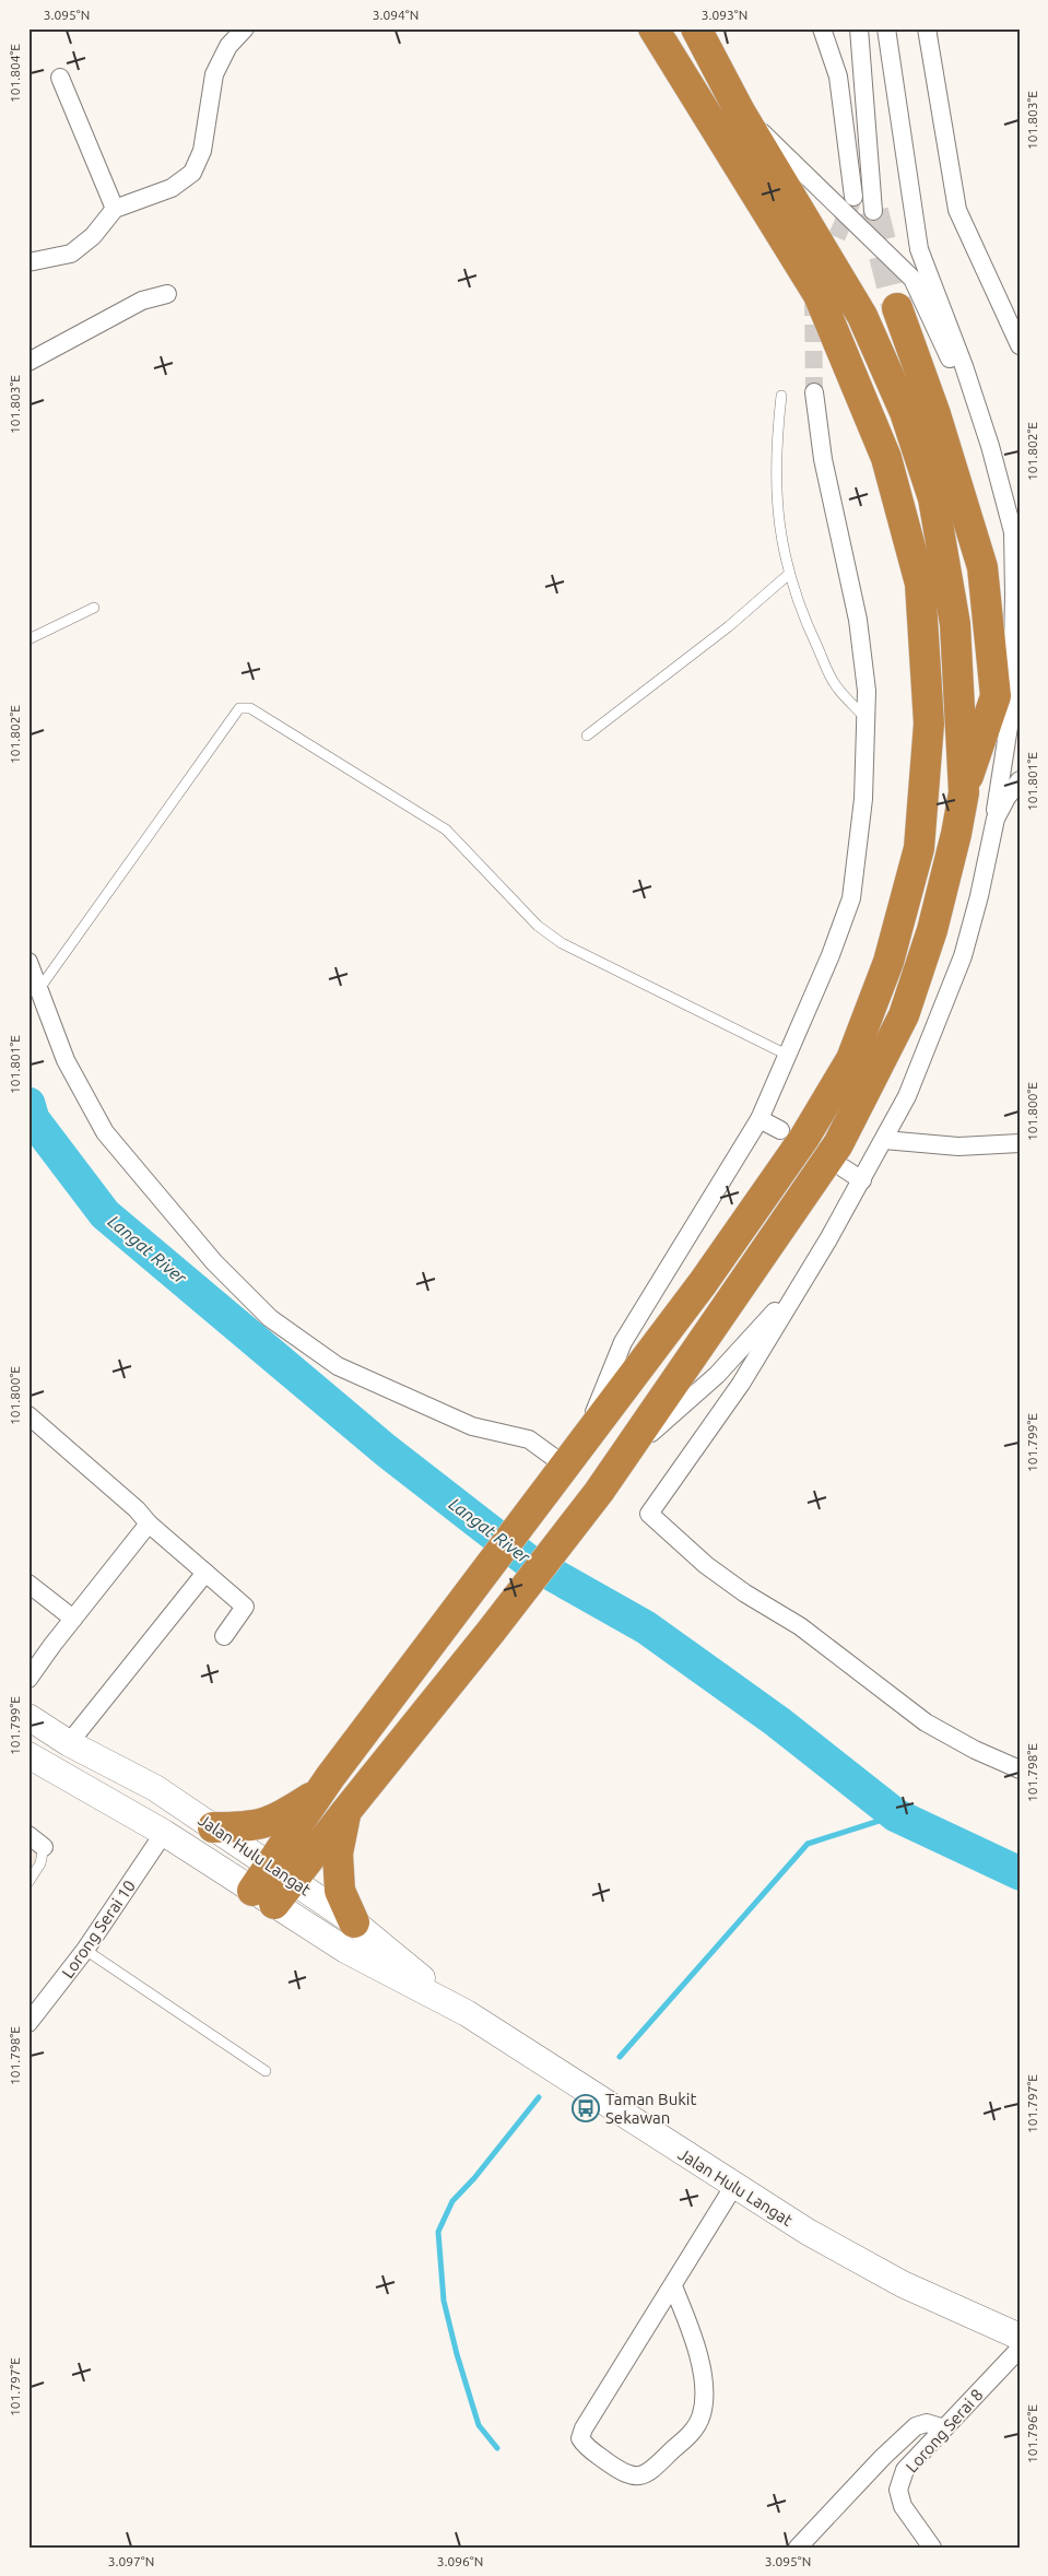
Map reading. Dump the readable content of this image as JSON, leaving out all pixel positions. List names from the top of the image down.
{
  "streets": {
    "main road": ["Jalan Hulu Langat"],
    "street": ["Lorong Serai 10", "Lorong Serai 8"]
  },
  "crossings": [
    ["Jalan Hulu Langat", "Lorong Serai 10"]
  ],
  "water": ["Langat River"],
  "places": {
    "bus stop": ["Taman Bukit Sekawan"]
  },
  "coordinates": [
    "3.095°N",
    "3.094°N",
    "3.093°N",
    "101.804°E",
    "101.803°E",
    "101.802°E",
    "101.801°E",
    "101.800°E",
    "101.799°E",
    "101.798°E",
    "101.797°E",
    "101.796°E",
    "3.097°N",
    "3.096°N"
  ]
}
